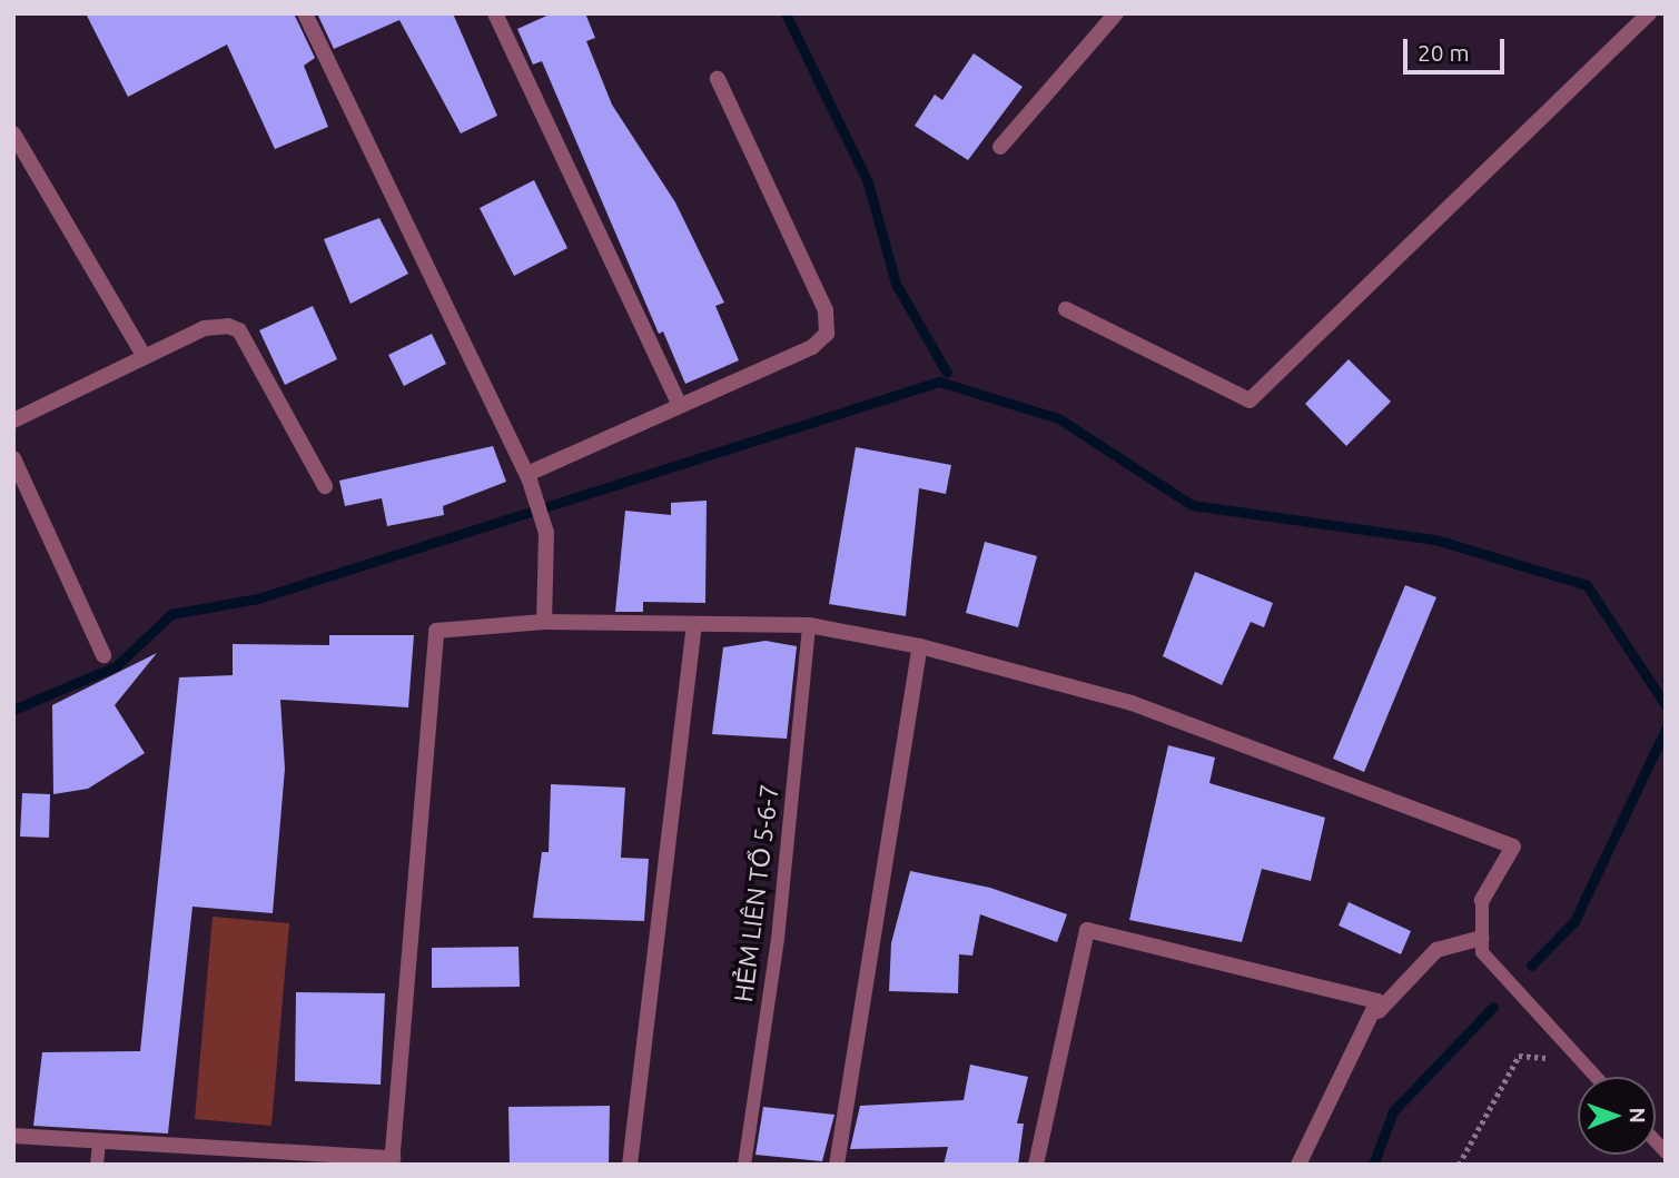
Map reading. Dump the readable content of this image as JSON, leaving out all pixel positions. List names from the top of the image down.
{
  "streets": {
    "lane": ["HẺM LIÊN TỔ 5-6-7"]
  },
  "scale_bar": "20 m",
  "north": "right"
}
